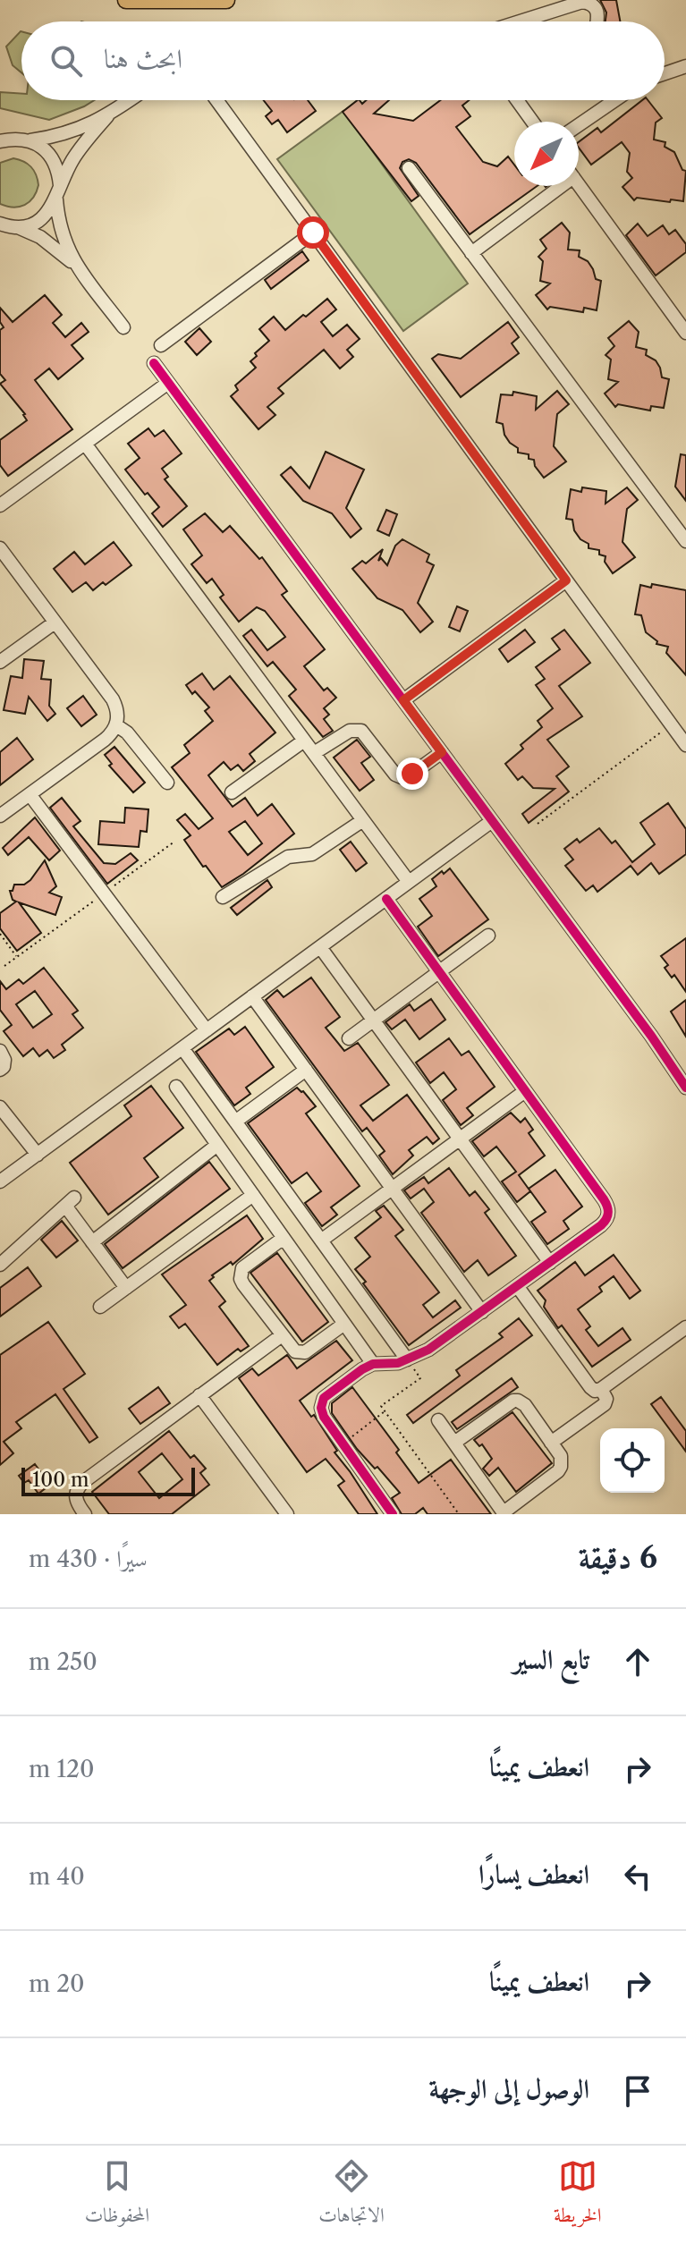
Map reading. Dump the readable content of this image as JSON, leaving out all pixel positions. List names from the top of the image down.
{
  "scale_bar": "100 m",
  "north": "bottom left",
  "page": {
    "search": "ابحث هنا",
    "scale": "100 m",
    "heading": ["6 دقيقة", "سيرًا · 430 m"],
    "list": [
      ["تابع السير", "250 m"],
      ["انعطف يمينًا", "120 m"],
      ["انعطف يسارًا", "40 m"],
      ["انعطف يمينًا", "20 m"],
      "الوصول إلى الوجهة"
    ],
    "nav": ["الخريطة", "الاتجاهات", "المحفوظات"]
  }
}
